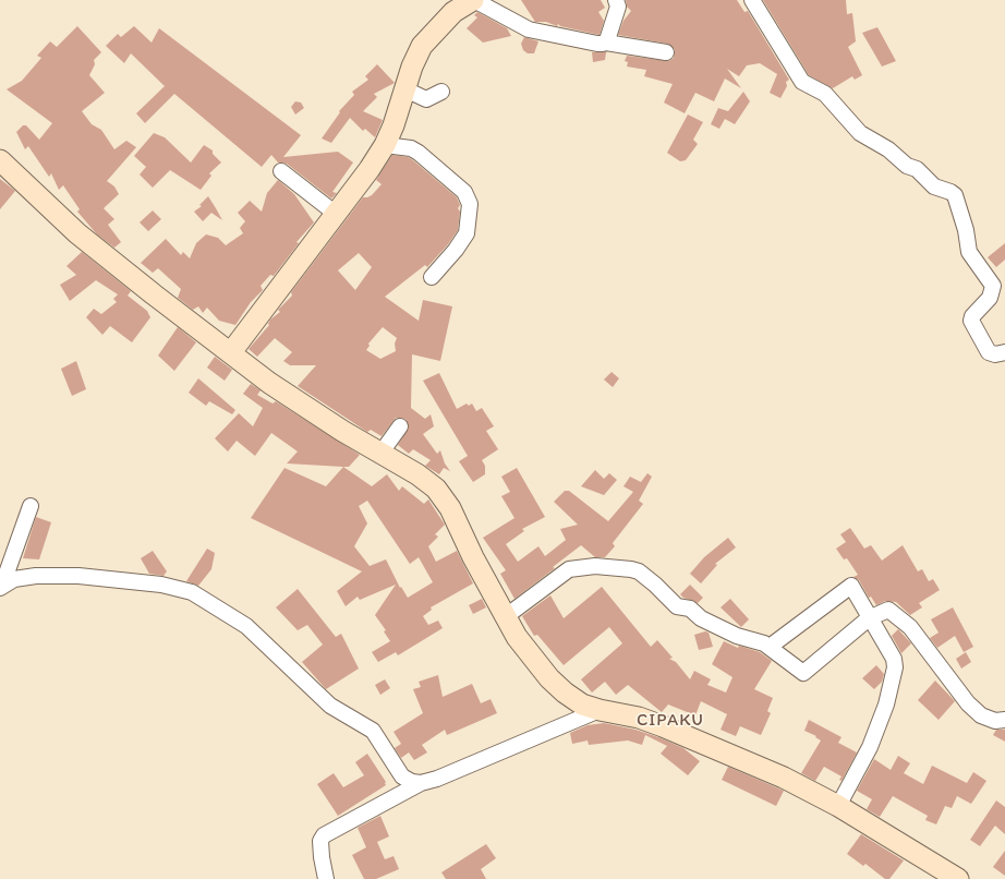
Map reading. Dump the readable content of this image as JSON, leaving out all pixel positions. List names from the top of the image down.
{
  "districts": ["CIPAKU"]
}
